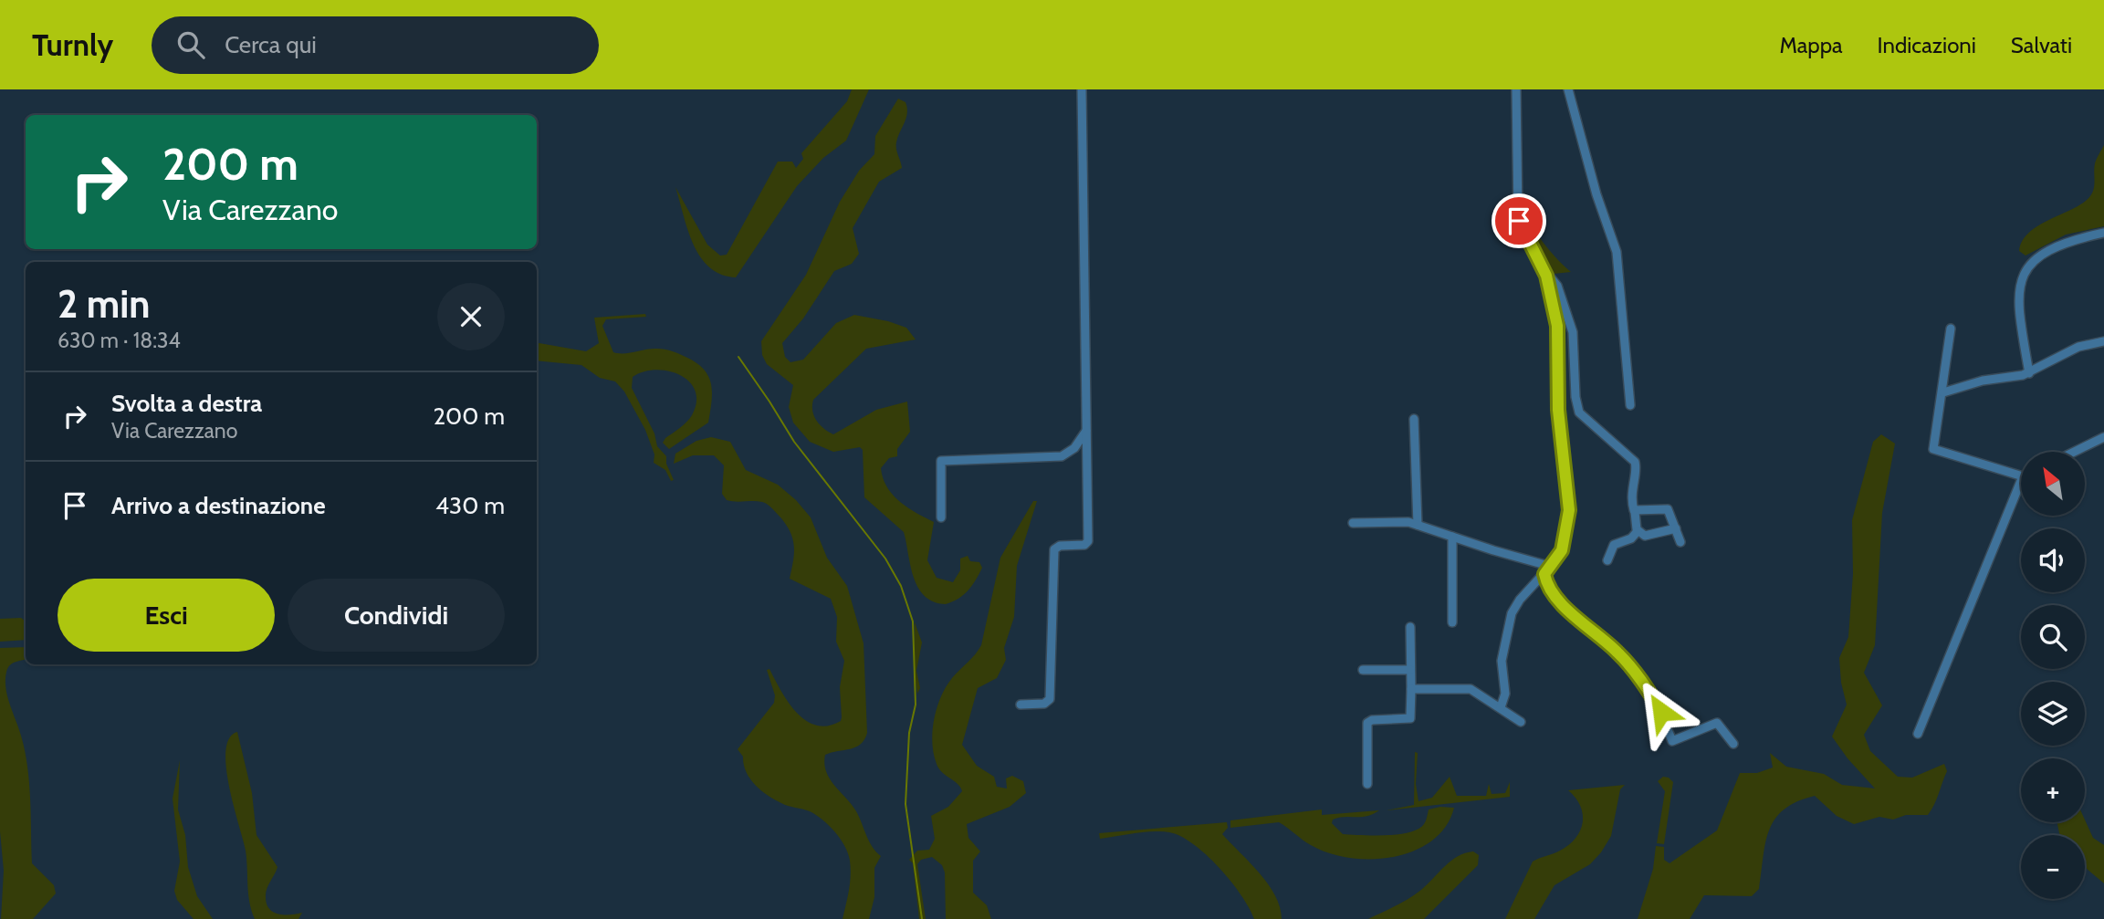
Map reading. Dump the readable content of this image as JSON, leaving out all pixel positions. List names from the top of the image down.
{
  "north": "top left",
  "page": {
    "header": "Turnly",
    "search": "Cerca qui",
    "nav": ["Mappa", "Indicazioni", "Salvati"],
    "turn": ["200 m", "Via Carezzano"],
    "heading": ["2 min", "630 m · 18:34"],
    "list": [
      {
        "name": "Svolta a destra",
        "note": "Via Carezzano",
        "value": "200 m"
      },
      {
        "name": "Arrivo a destinazione",
        "value": "430 m"
      }
    ],
    "map_buttons": ["+", "−"],
    "buttons": ["Esci", "Condividi"]
  }
}
